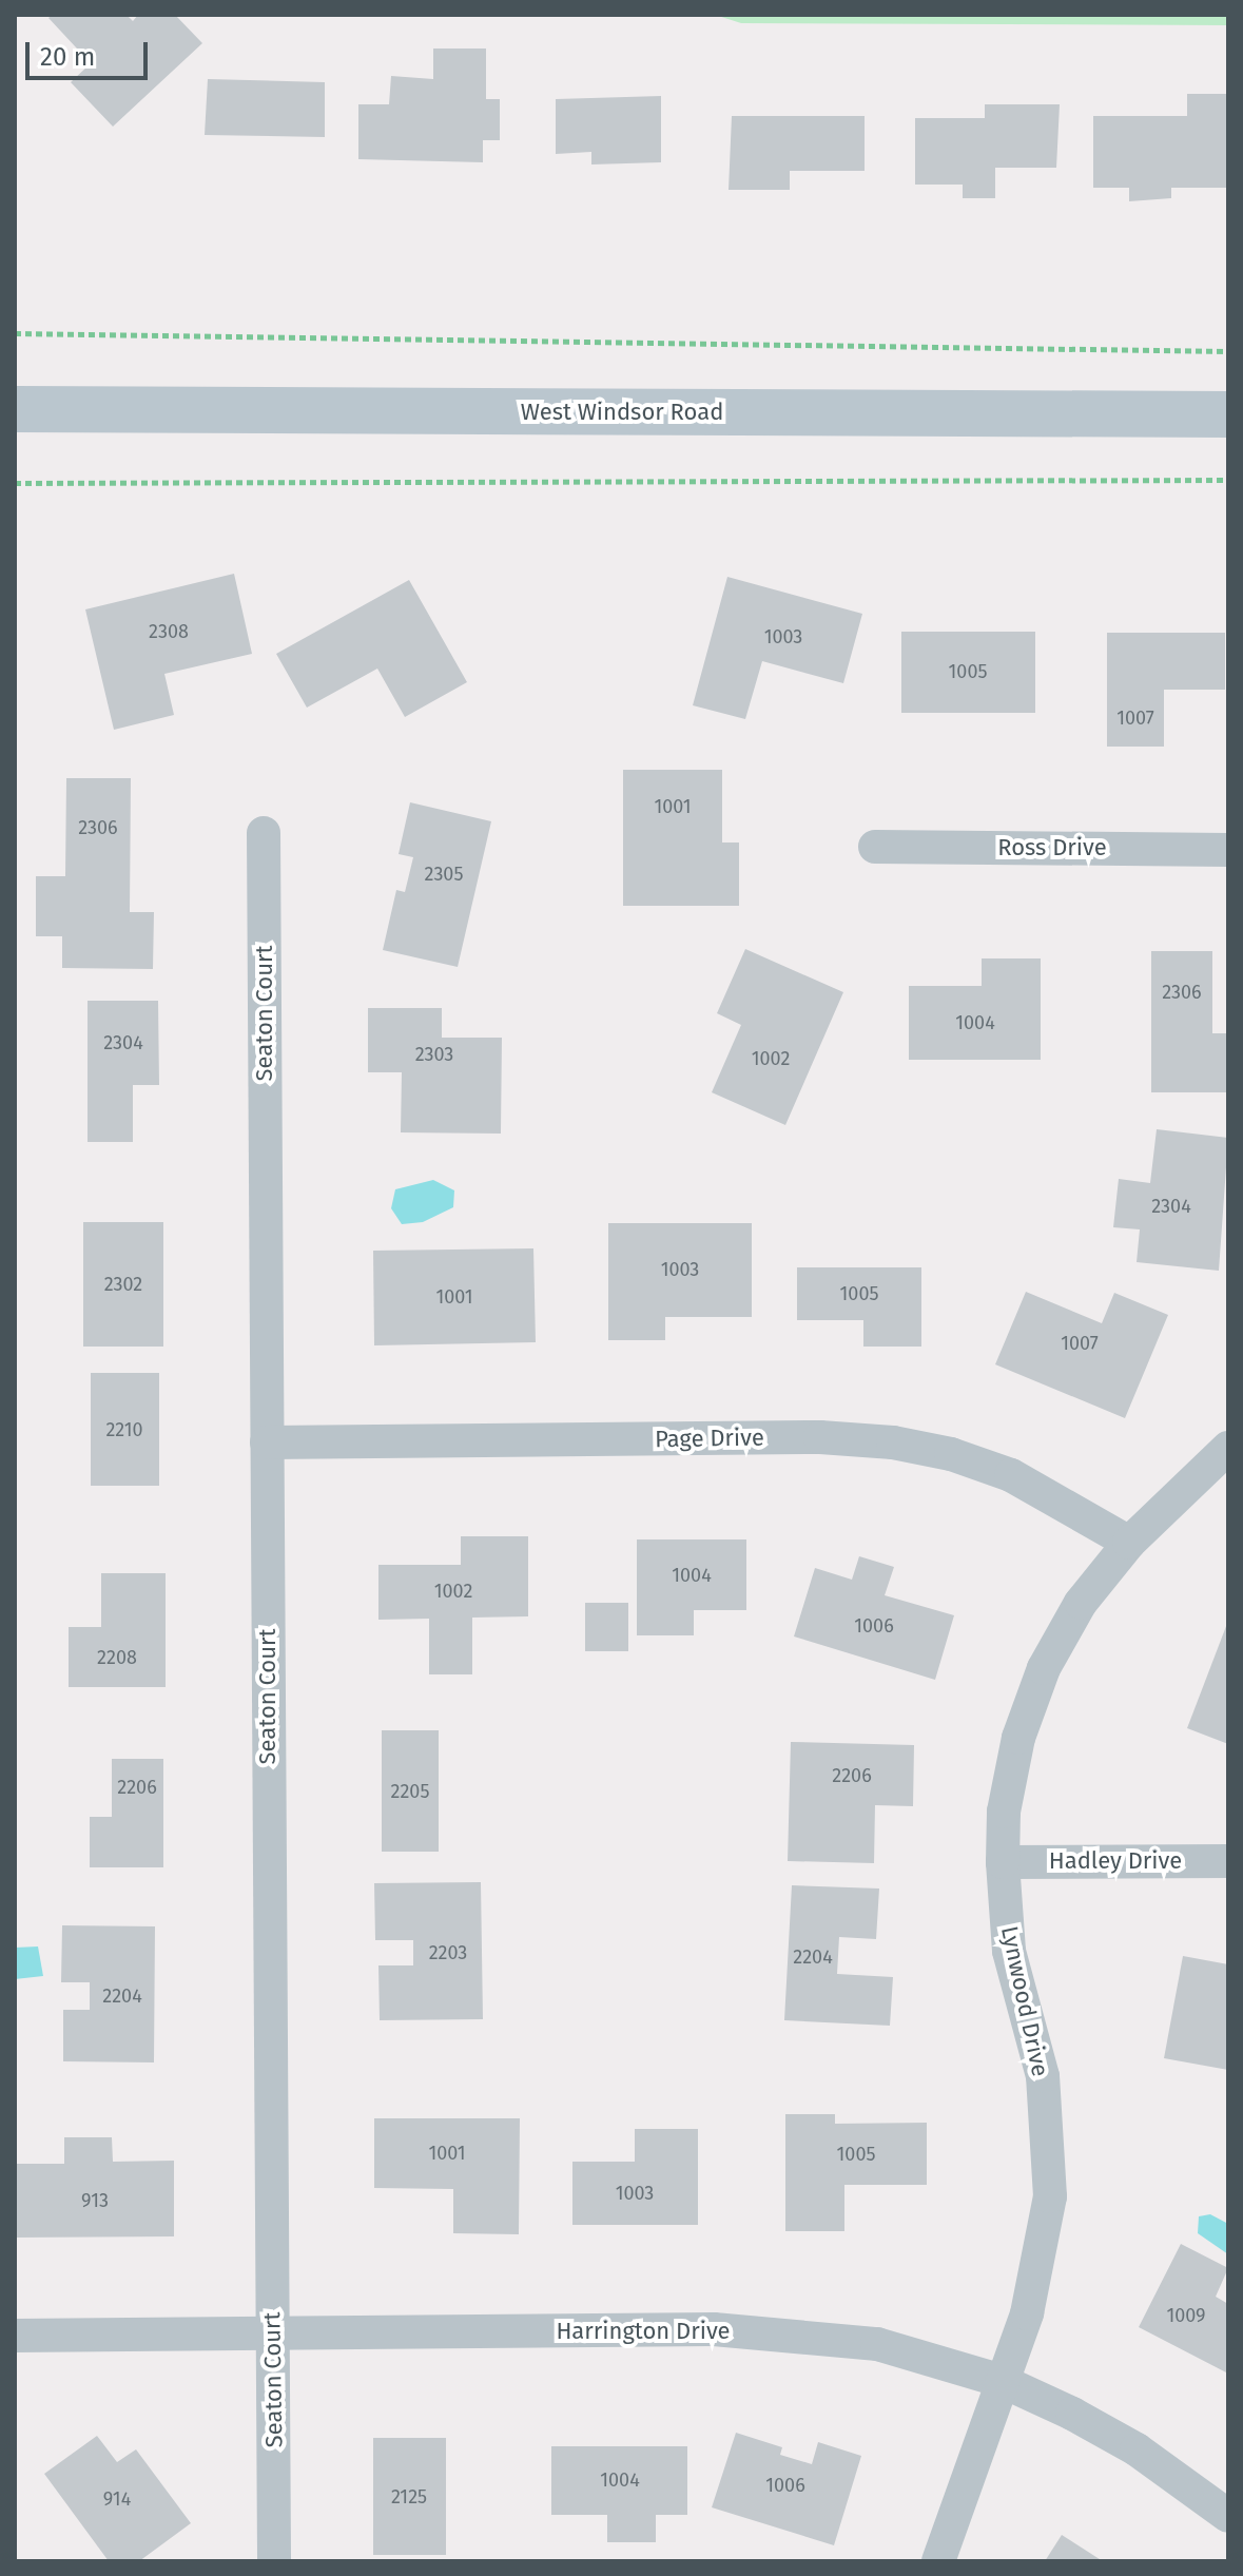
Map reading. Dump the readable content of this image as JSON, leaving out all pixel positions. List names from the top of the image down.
{
  "streets": {
    "main road": ["West Windsor Road"],
    "street": [
      "Ross Drive",
      "Seaton Court",
      "Page Drive",
      "Hadley Drive",
      "Lynwood Drive",
      "Harrington Drive"
    ]
  },
  "crossings": [
    ["Seaton Court", "Page Drive"],
    ["Seaton Court", "Harrington Drive"],
    ["Page Drive", "Lynwood Drive"],
    ["Hadley Drive", "Lynwood Drive"],
    ["Lynwood Drive", "Harrington Drive"]
  ],
  "house_numbers": [
    "2308",
    "1003",
    "1005",
    "1007",
    "1001",
    "2306",
    "2305",
    "2306",
    "1004",
    "2304",
    "2303",
    "1002",
    "2304",
    "1003",
    "2302",
    "1005",
    "1001",
    "1007",
    "2210",
    "1004",
    "1002",
    "1006",
    "2208",
    "2206",
    "2206",
    "2205",
    "2203",
    "2204",
    "2204",
    "1001",
    "1005",
    "1003",
    "913",
    "1009",
    "1004",
    "1006",
    "2125",
    "914"
  ],
  "scale_bar": "20 m"
}
